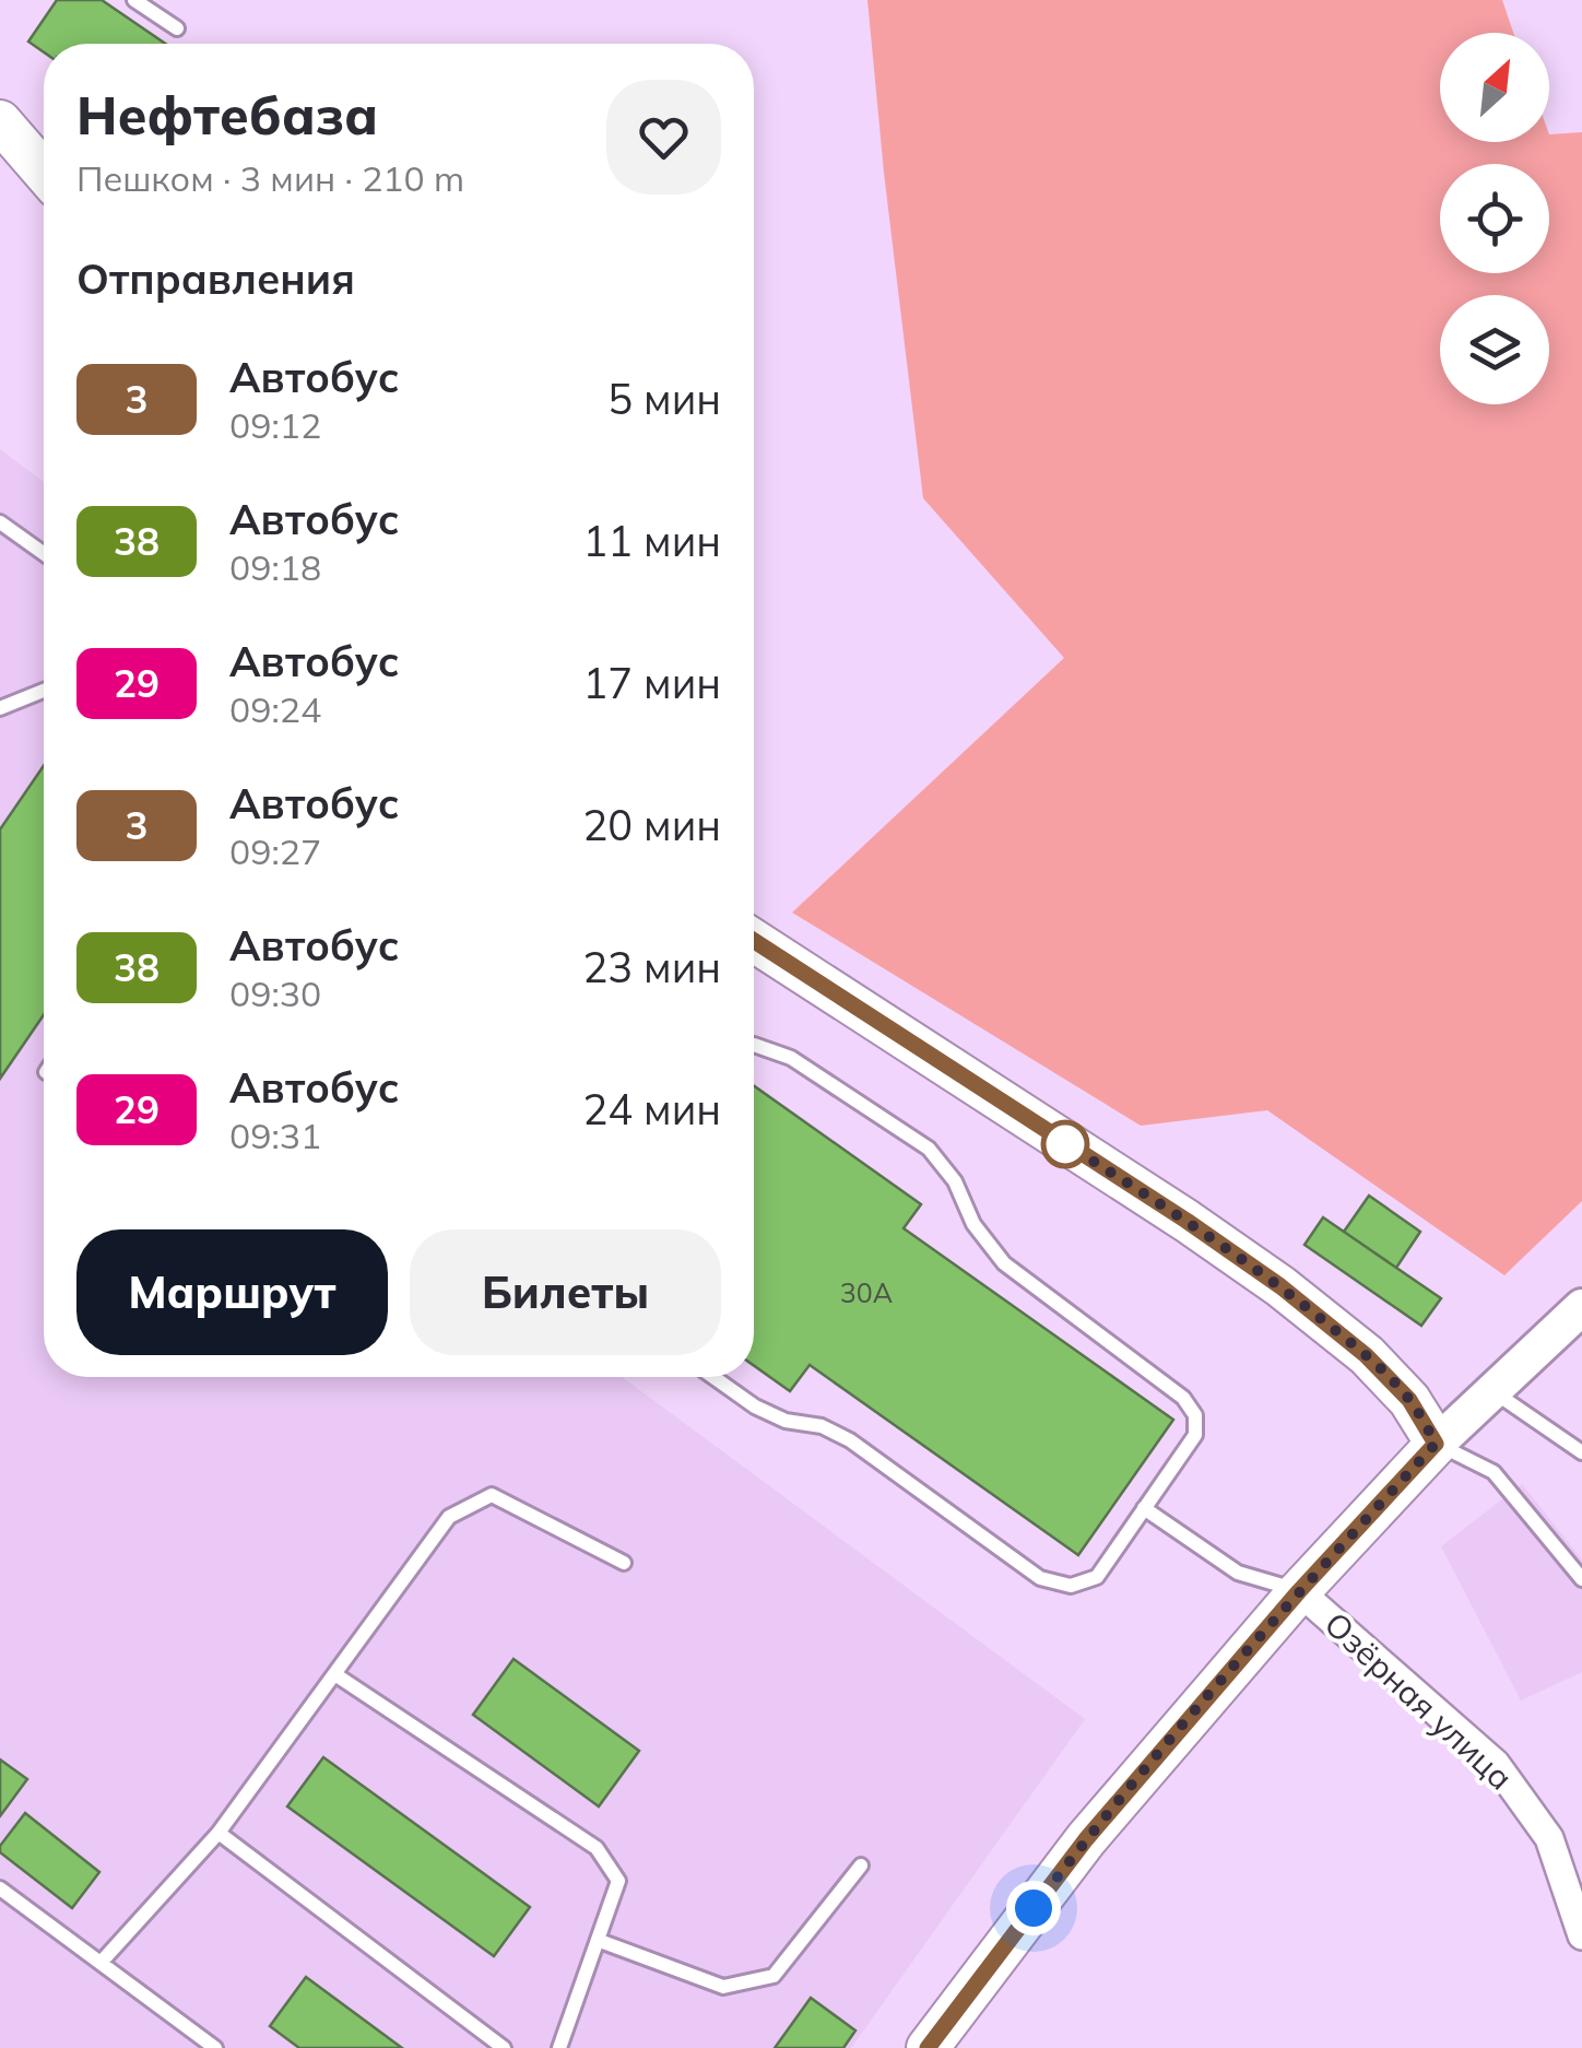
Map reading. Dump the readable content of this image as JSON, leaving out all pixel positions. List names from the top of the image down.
{
  "streets": {
    "street": ["Озёрная улица"]
  },
  "lines": ["bus line 3"],
  "house_numbers": ["30А"],
  "north": "top right",
  "page": {
    "heading": [
      ["Нефтебаза", "Пешком · 3 мин · 210 m"],
      "Отправления"
    ],
    "list": [
      {
        "mark": "3",
        "name": "Автобус",
        "note": "09:12",
        "value": "5 мин"
      },
      {
        "mark": "38",
        "name": "Автобус",
        "note": "09:18",
        "value": "11 мин"
      },
      {
        "mark": "29",
        "name": "Автобус",
        "note": "09:24",
        "value": "17 мин"
      },
      {
        "mark": "3",
        "name": "Автобус",
        "note": "09:27",
        "value": "20 мин"
      },
      {
        "mark": "38",
        "name": "Автобус",
        "note": "09:30",
        "value": "23 мин"
      },
      {
        "mark": "29",
        "name": "Автобус",
        "note": "09:31",
        "value": "24 мин"
      }
    ],
    "buttons": ["Маршрут", "Билеты"]
  }
}
